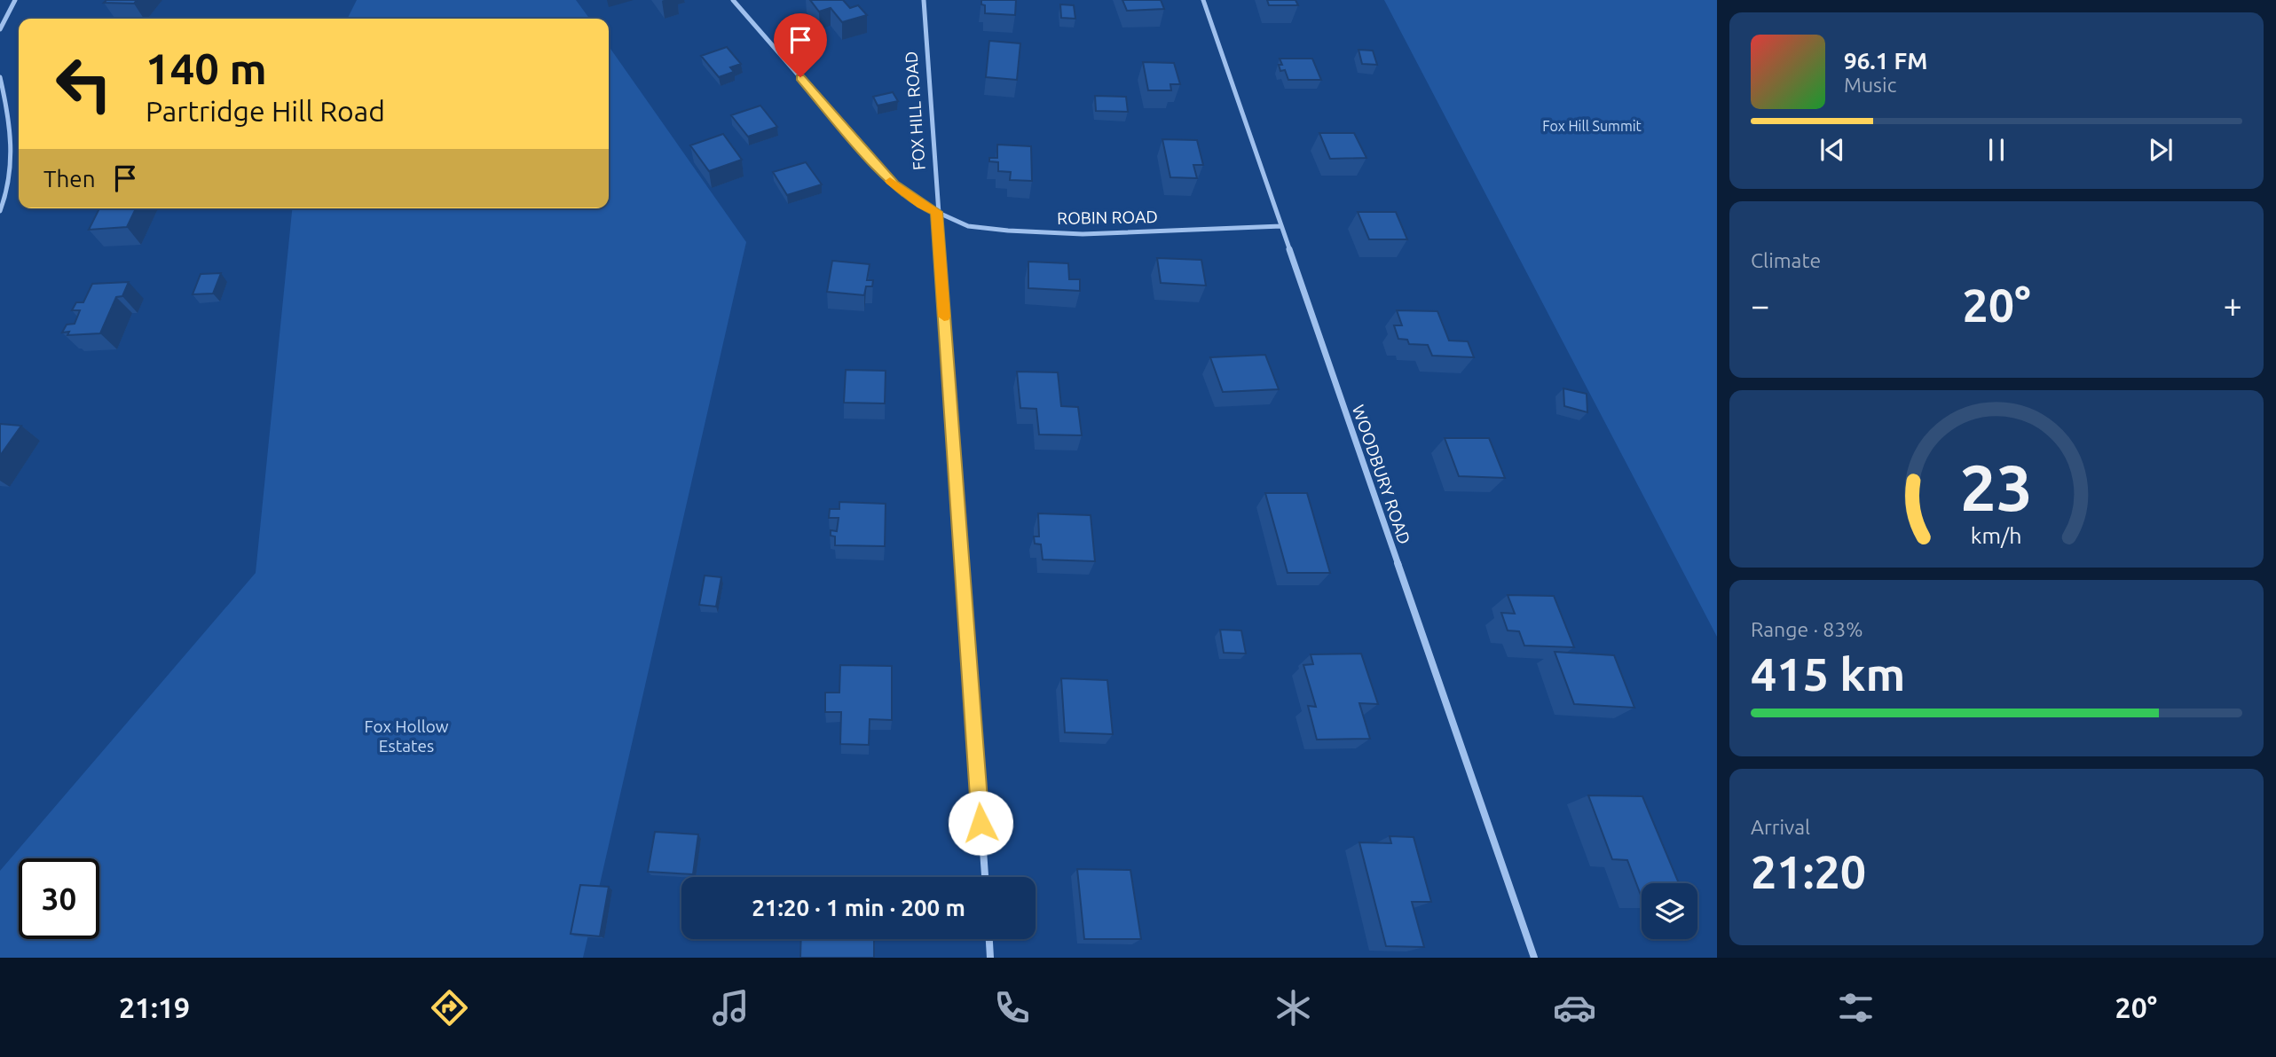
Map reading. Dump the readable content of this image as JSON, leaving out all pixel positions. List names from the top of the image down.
{
  "streets": {
    "street": ["FOX HILL ROAD", "ROBIN ROAD", "WOODBURY ROAD"]
  },
  "crossings": [
    ["FOX HILL ROAD", "ROBIN ROAD"],
    ["ROBIN ROAD", "WOODBURY ROAD"]
  ],
  "parks": ["Fox Hill Summit", "Fox Hollow Estates"],
  "page": {
    "turn": ["140 m", "Partridge Hill Road"],
    "song": ["96.1 FM", "Music"],
    "then": "Then",
    "tile": [
      "Climate",
      ["Range · 83%", "415 km"],
      ["Arrival", "21:20"]
    ],
    "heat": ["−", "20°", "+"],
    "limit": "30",
    "trip": "21:20 · 1 min · 200 m",
    "tabs": ["21:19", "20°"],
    "gauge": ["23", "km/h"]
  }
}
